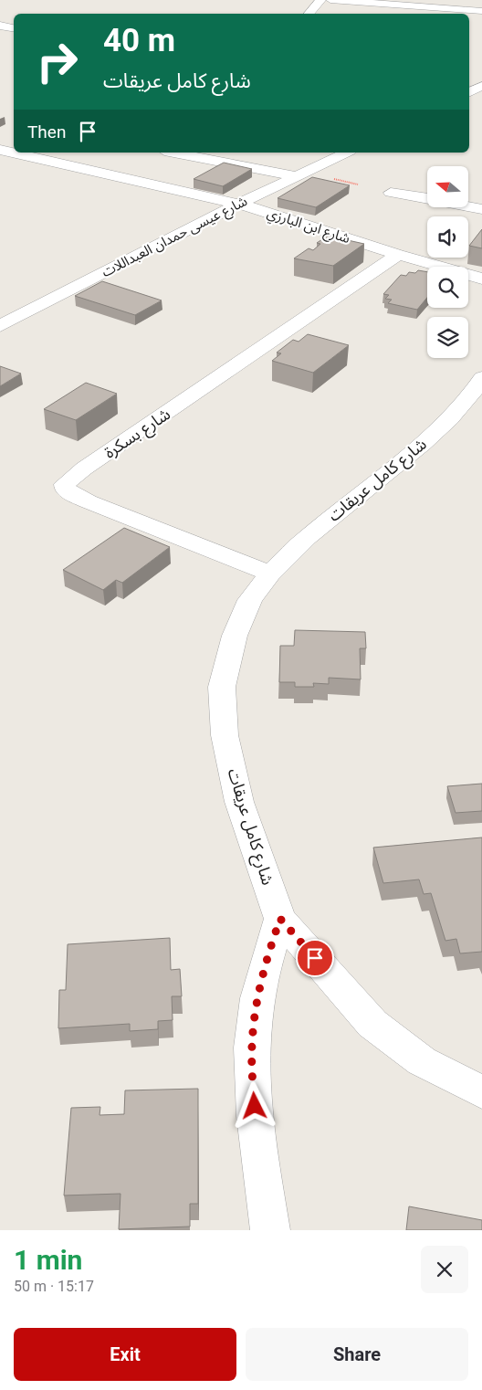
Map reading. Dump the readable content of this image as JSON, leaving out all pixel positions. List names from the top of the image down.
{
  "streets": {
    "street": [
      "شارع ابن البارزي",
      "شارع عيسى حمدان العبداللات",
      "شارع بسكرة",
      "شارع كامل عريقات"
    ]
  },
  "crossings": [
    ["شارع ابن البارزي", "شارع عيسى حمدان العبداللات"],
    ["شارع ابن البارزي", "شارع بسكرة"],
    ["شارع بسكرة", "شارع كامل عريقات"]
  ],
  "north": "left",
  "page": {
    "turn": ["40 m", "شارع كامل عريقات"],
    "then": "Then",
    "heading": ["1 min", "50 m · 15:17"],
    "buttons": ["Exit", "Share"]
  }
}
